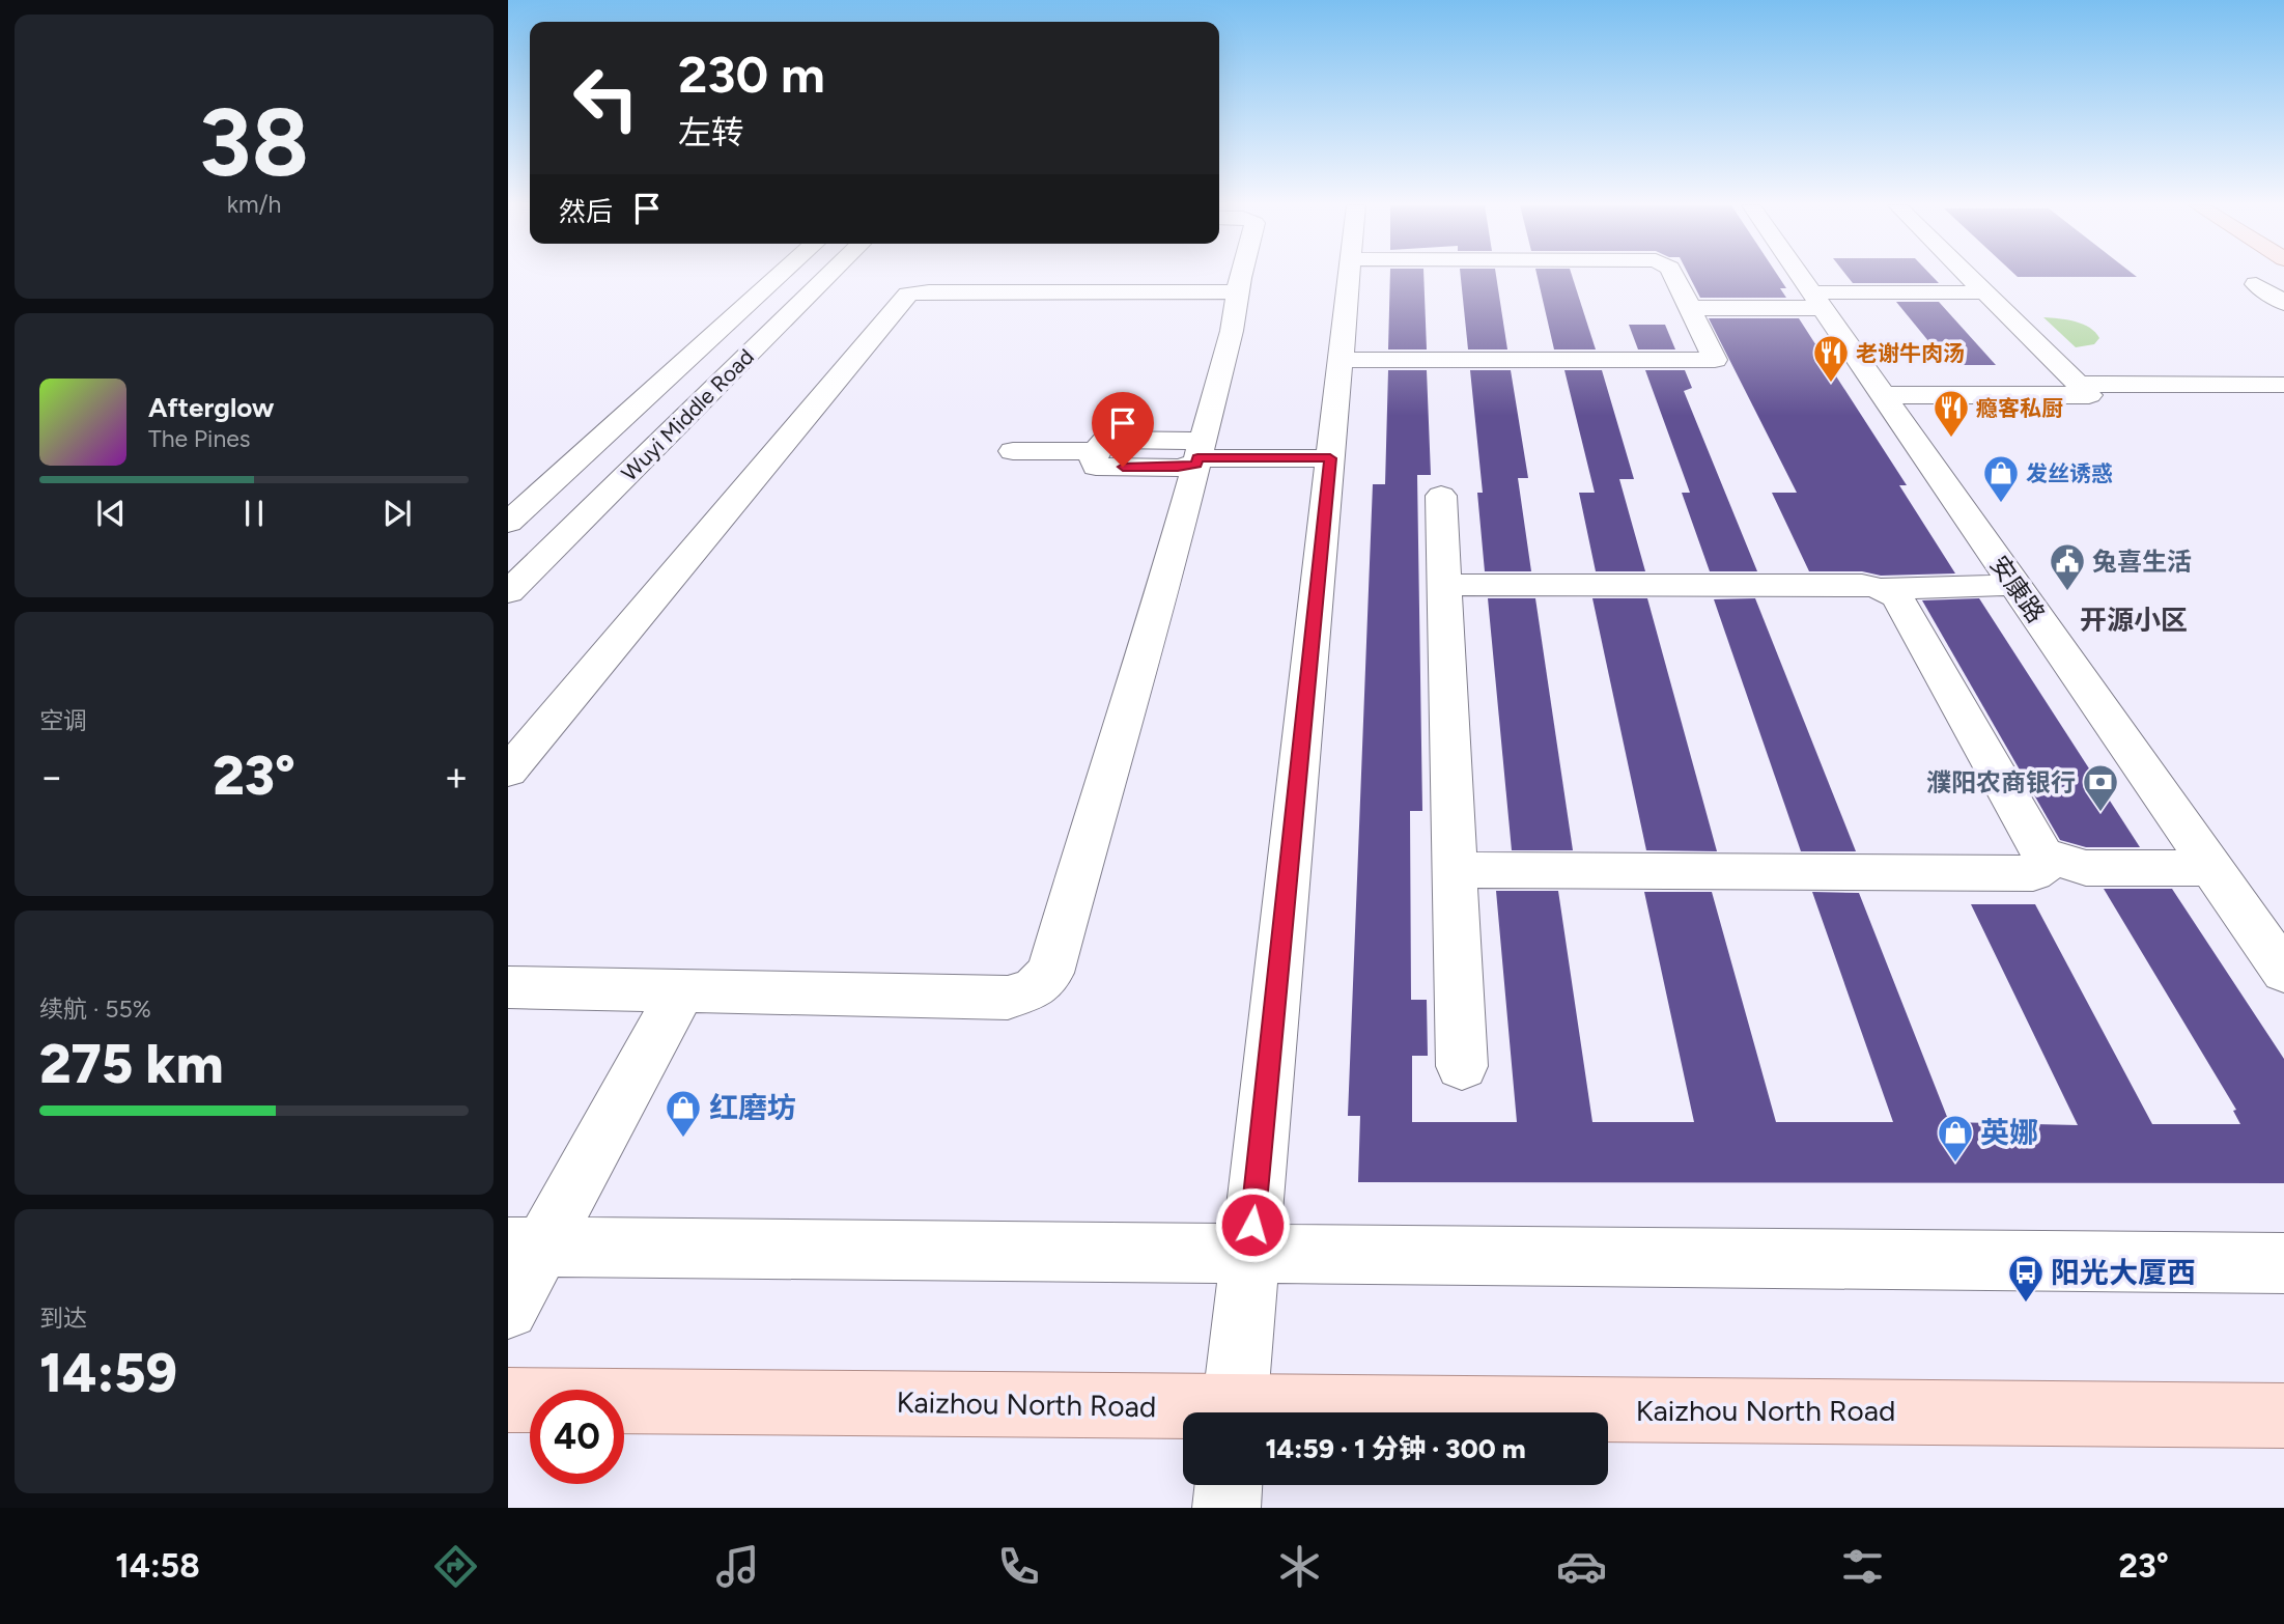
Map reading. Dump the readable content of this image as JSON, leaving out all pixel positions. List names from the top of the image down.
{
  "streets": {
    "main road": ["Kaizhou North Road"],
    "street": ["Wuyi Middle Road", "安康路"]
  },
  "districts": ["开源小区"],
  "places": {
    "restaurant": ["老谢牛肉汤", "瘾客私厨"],
    "shop": ["发丝诱惑", "红磨坊", "英娜"],
    "public building": ["兔喜生活"],
    "bank": ["濮阳农商银行"],
    "bus stop": ["阳光大厦西"]
  },
  "page": {
    "tile": [
      ["38", "km/h"],
      "空调",
      ["续航 · 55%", "275 km"],
      ["到达", "14:59"]
    ],
    "turn": ["230 m", "左转"],
    "then": "然后",
    "song": ["Afterglow", "The Pines"],
    "heat": ["−", "23°", "+"],
    "limit": "40",
    "trip": "14:59 · 1 分钟 · 300 m",
    "tabs": ["14:58", "23°"]
  }
}
